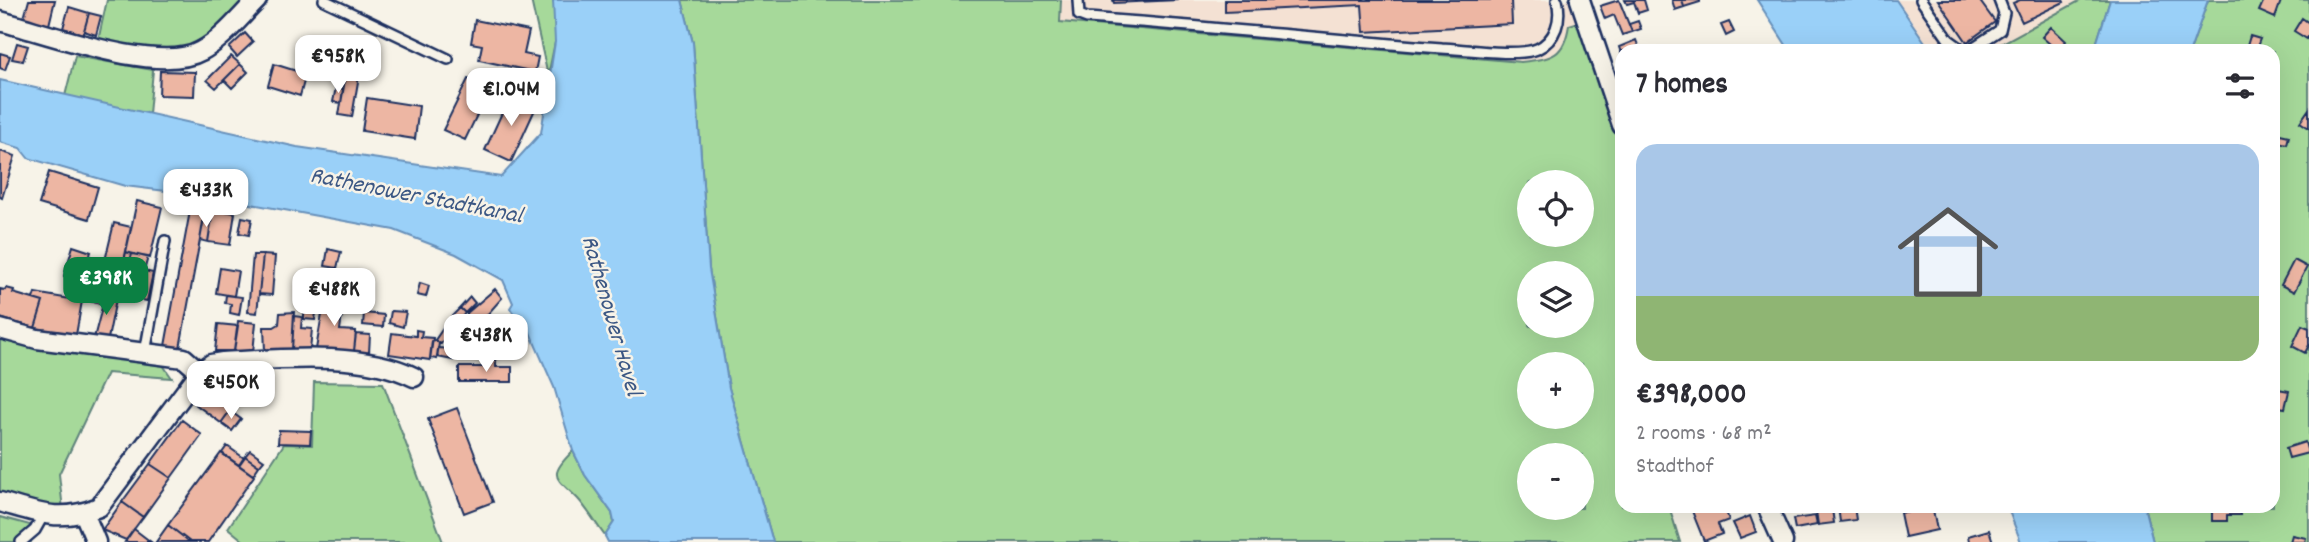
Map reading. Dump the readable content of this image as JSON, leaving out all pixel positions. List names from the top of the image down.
{
  "water": ["Rathenower Stadtkanal", "Rathenower Havel"],
  "page": {
    "price": [
      "€958K",
      "€1.04M",
      "€433K",
      "€398K",
      "€488K",
      "€438K",
      "€450K"
    ],
    "heading": "7 homes",
    "list": [
      {
        "name": "€398,000",
        "note": "2 rooms · 68 m² · Stadthof"
      }
    ],
    "map_buttons": ["+", "−"]
  }
}
